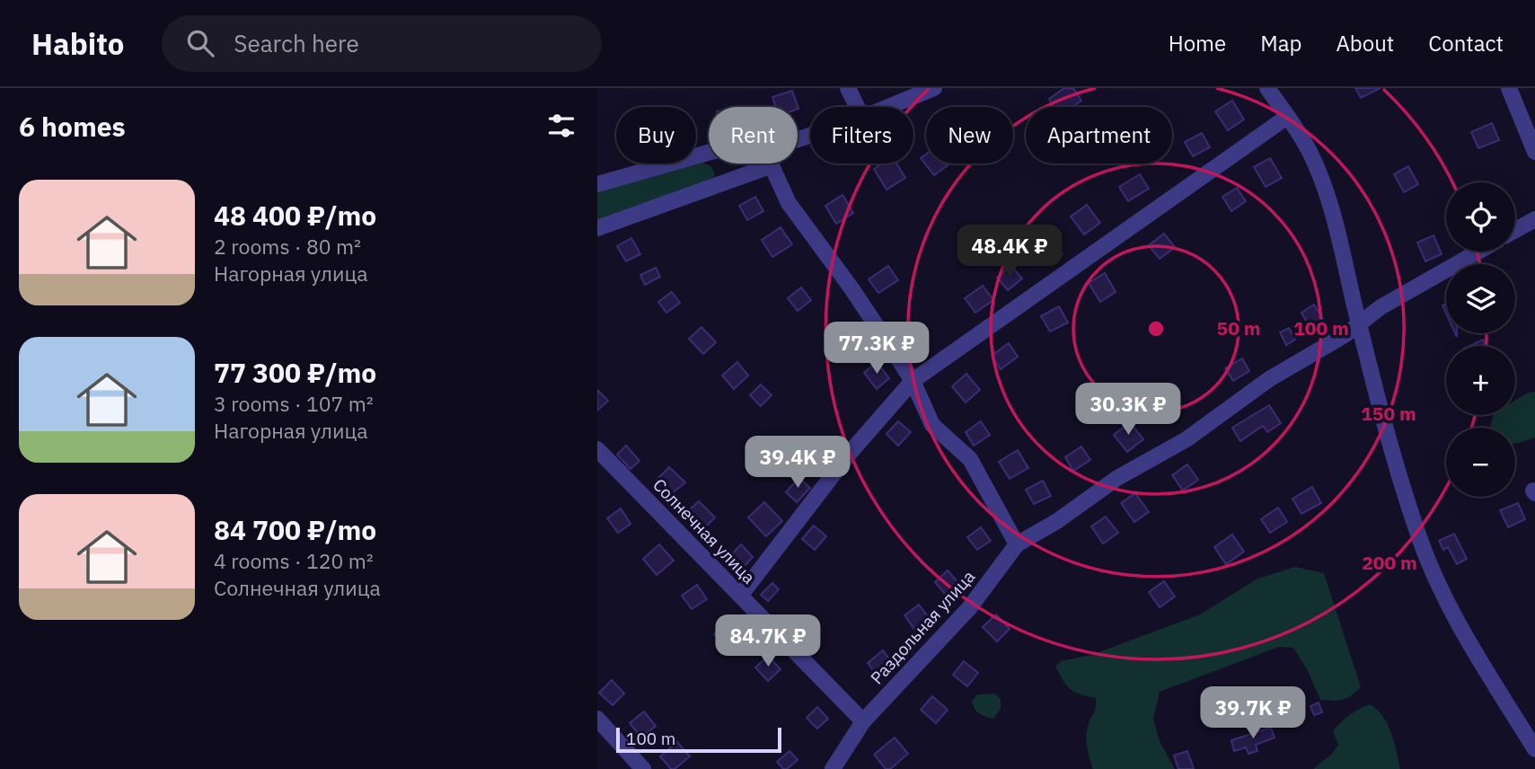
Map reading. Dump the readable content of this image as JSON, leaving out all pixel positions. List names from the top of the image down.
{
  "streets": {
    "street": ["Солнечная улица", "Раздольная улица"]
  },
  "crossings": [
    ["Солнечная улица", "Раздольная улица"]
  ],
  "scale_bar": "100 m",
  "page": {
    "header": "Habito",
    "search": "Search here",
    "nav": [
      "Home",
      "Map",
      "About",
      "Contact"
    ],
    "heading": "6 homes",
    "chip": [
      "Buy",
      "Rent",
      "Filters",
      "New",
      "Apartment"
    ],
    "list": [
      {
        "name": "48 400 ₽/mo",
        "note": "2 rooms · 80 m² · Нагорная улица"
      },
      {
        "name": "77 300 ₽/mo",
        "note": "3 rooms · 107 m² · Нагорная улица"
      },
      {
        "name": "84 700 ₽/mo",
        "note": "4 rooms · 120 m² · Солнечная улица"
      }
    ],
    "map_buttons": ["+", "−"],
    "price": [
      "48.4K ₽",
      "77.3K ₽",
      "30.3K ₽",
      "39.4K ₽",
      "84.7K ₽",
      "39.7K ₽"
    ],
    "scale": "100 m"
  },
  "rings": [
    "50 m",
    "100 m",
    "150 m",
    "200 m"
  ]
}
